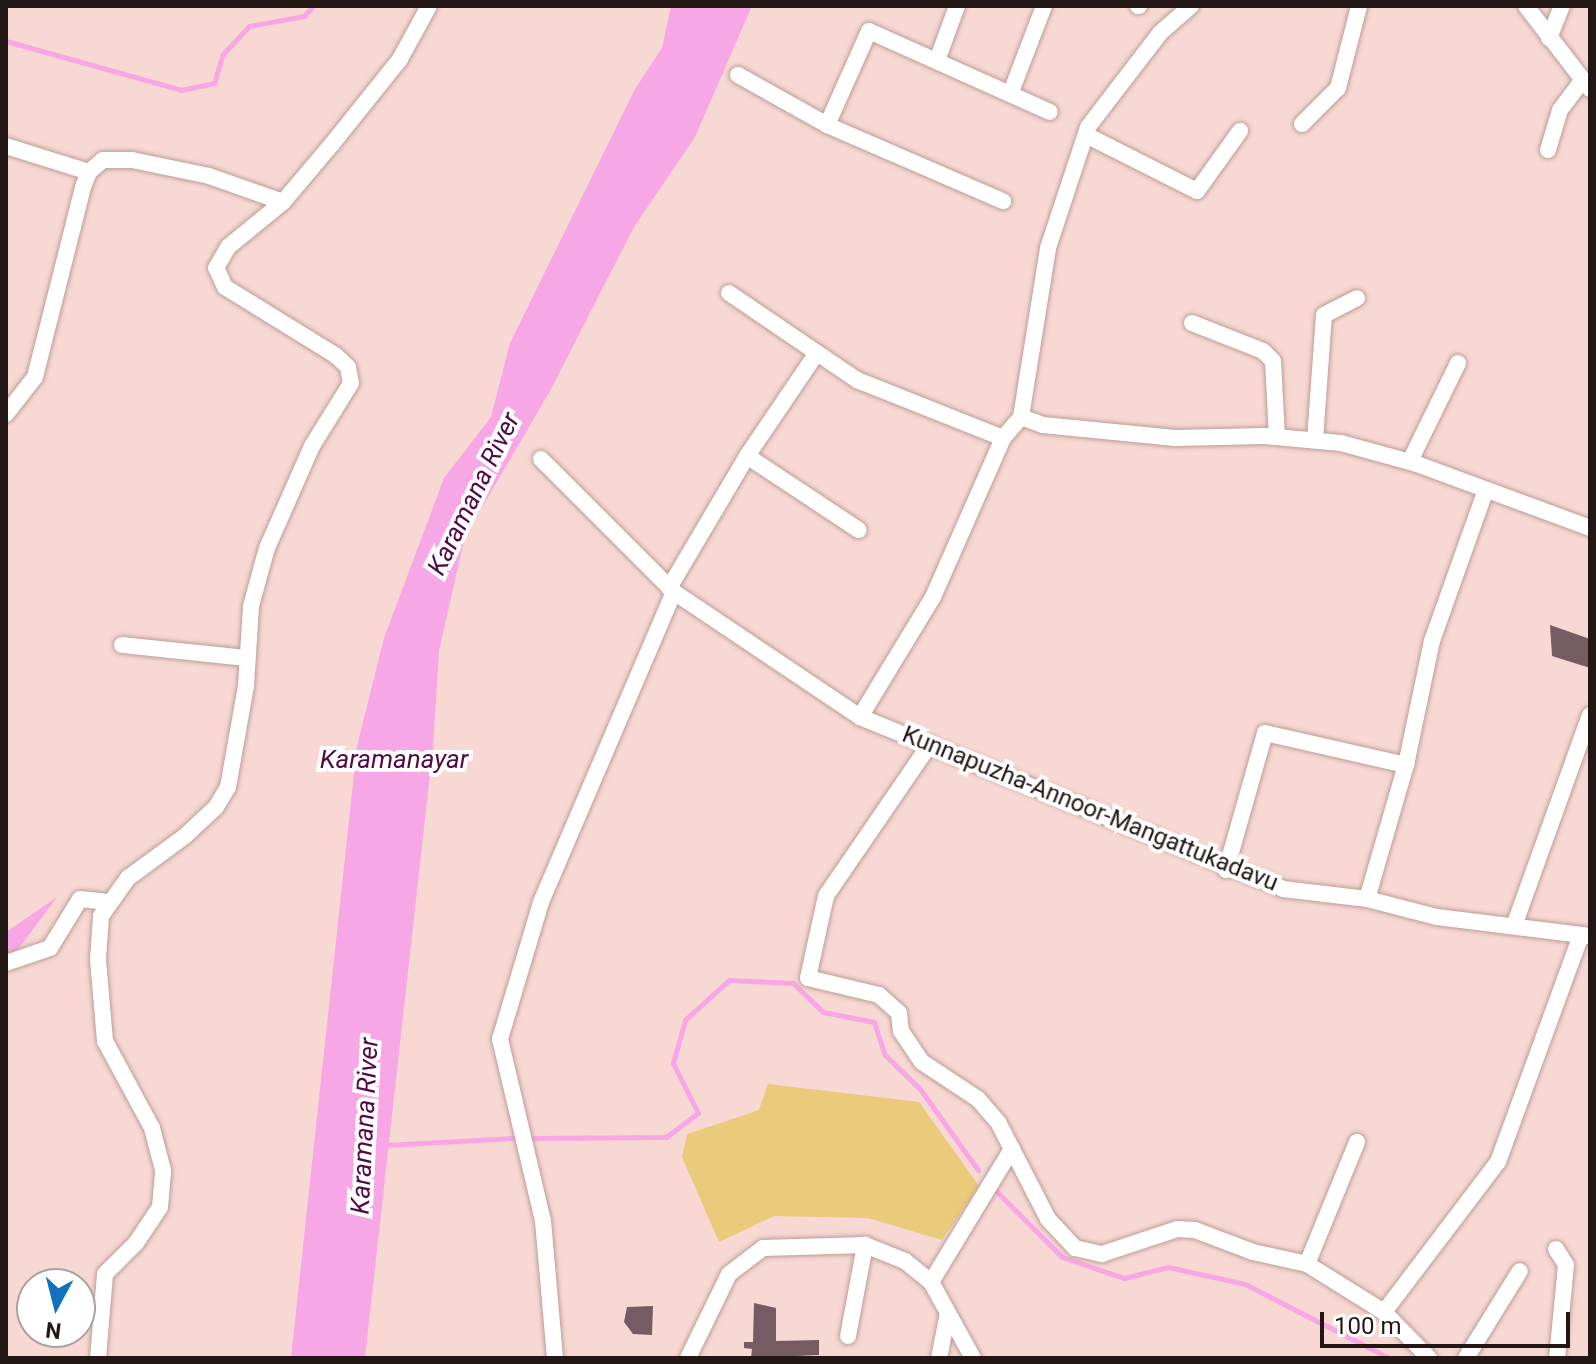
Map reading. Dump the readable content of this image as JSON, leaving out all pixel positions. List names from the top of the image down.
{
  "streets": {
    "street": ["Kunnapuzha-Annoor-Mangattukadavu"]
  },
  "water": ["Karamana River", "Karamanayar"],
  "scale_bar": "100 m",
  "north": "bottom"
}
